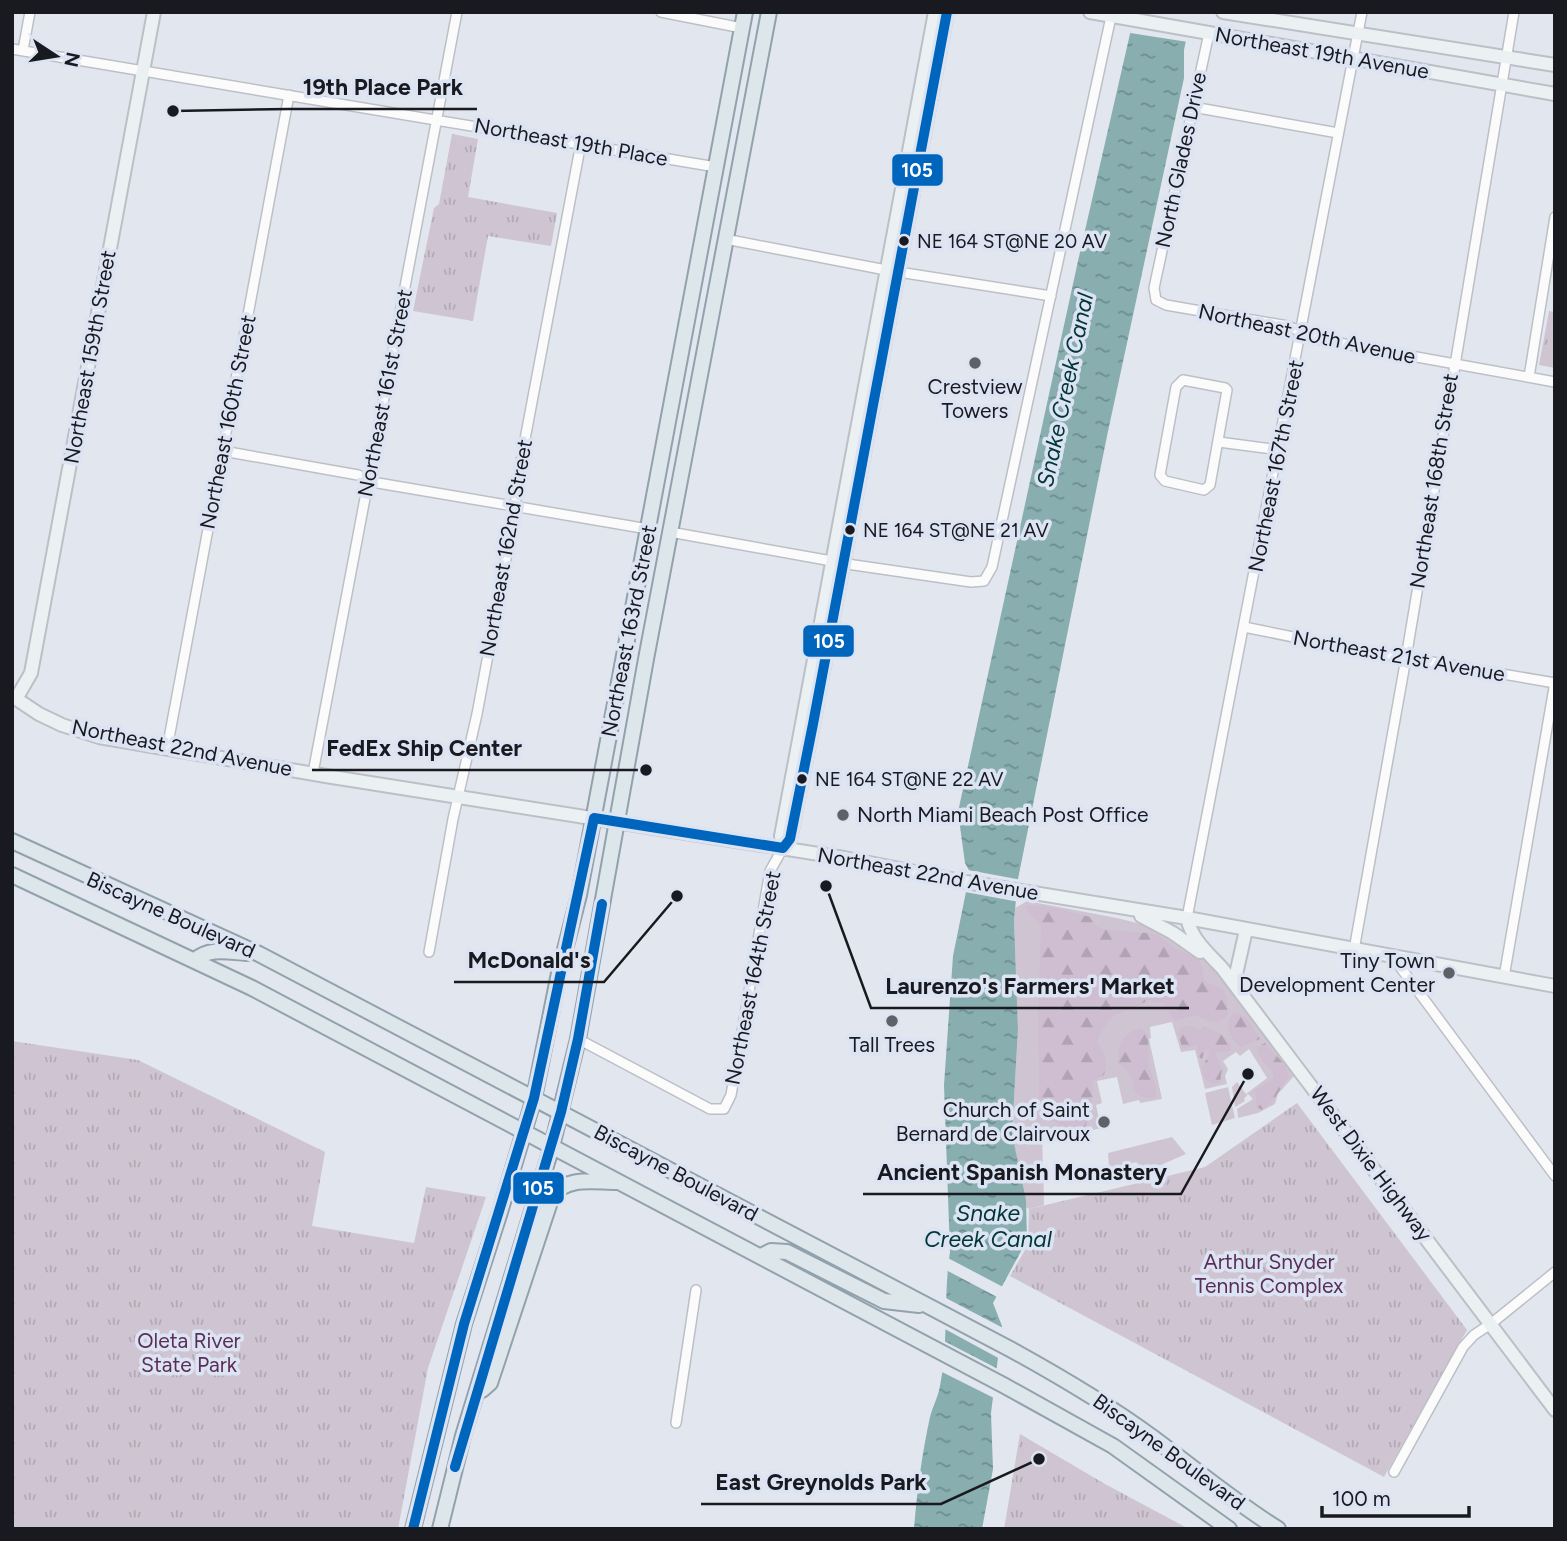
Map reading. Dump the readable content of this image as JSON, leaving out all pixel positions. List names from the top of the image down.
{
  "streets": {
    "main road": ["Northeast 163rd Street", "Biscayne Boulevard"],
    "street": [
      "Northeast 19th Avenue",
      "Northeast 19th Place",
      "North Glades Drive",
      "Northeast 20th Avenue",
      "Northeast 159th Street",
      "Northeast 161st Street",
      "Northeast 160th Street",
      "Northeast 167th Street",
      "Northeast 168th Street",
      "Northeast 162nd Street",
      "Northeast 21st Avenue",
      "Northeast 22nd Avenue",
      "Northeast 164th Street",
      "West Dixie Highway"
    ]
  },
  "crossings": [
    ["Northeast 19th Avenue", "North Glades Drive"],
    ["Northeast 19th Avenue", "Northeast 167th Street"],
    ["Northeast 19th Avenue", "Northeast 168th Street"],
    ["Northeast 19th Place", "Northeast 159th Street"],
    ["Northeast 19th Place", "Northeast 161st Street"],
    ["Northeast 19th Place", "Northeast 160th Street"],
    ["Northeast 19th Place", "Northeast 162nd Street"],
    ["Northeast 19th Place", "Northeast 163rd Street"],
    ["North Glades Drive", "Northeast 20th Avenue"],
    ["Northeast 20th Avenue", "Northeast 167th Street"],
    ["Northeast 20th Avenue", "Northeast 168th Street"],
    ["Northeast 159th Street", "Northeast 22nd Avenue"],
    ["Northeast 161st Street", "Northeast 22nd Avenue"],
    ["Northeast 160th Street", "Northeast 22nd Avenue"],
    ["Northeast 167th Street", "Northeast 21st Avenue"],
    ["Northeast 167th Street", "Northeast 22nd Avenue"],
    ["Northeast 167th Street", "West Dixie Highway"],
    ["Northeast 168th Street", "Northeast 21st Avenue"],
    ["Northeast 168th Street", "Northeast 22nd Avenue"],
    ["Northeast 162nd Street", "Northeast 22nd Avenue"],
    ["Northeast 163rd Street", "Northeast 22nd Avenue"],
    ["Northeast 163rd Street", "Biscayne Boulevard"],
    ["Northeast 163rd Street", "Northeast 164th Street"],
    ["Northeast 22nd Avenue", "Northeast 164th Street"],
    ["Northeast 22nd Avenue", "West Dixie Highway"]
  ],
  "water": ["Snake Creek Canal"],
  "parks": ["Arthur Snyder Tennis Complex", "Oleta River State Park"],
  "places": [
    "19th Place Park",
    "NE 164 ST@NE 20 AV",
    "Crestview Towers",
    "NE 164 ST@NE 21 AV",
    "FedEx Ship Center",
    "NE 164 ST@NE 22 AV",
    "North Miami Beach Post Office",
    "Laurenzo's Farmers' Market",
    "McDonald's",
    "Tiny Town Development Center",
    "Tall Trees",
    "Ancient Spanish Monastery",
    "Church of Saint Bernard de Clairvoux",
    "East Greynolds Park"
  ],
  "lines": ["transit line 105"],
  "scale_bar": "100 m",
  "north": "right"
}
